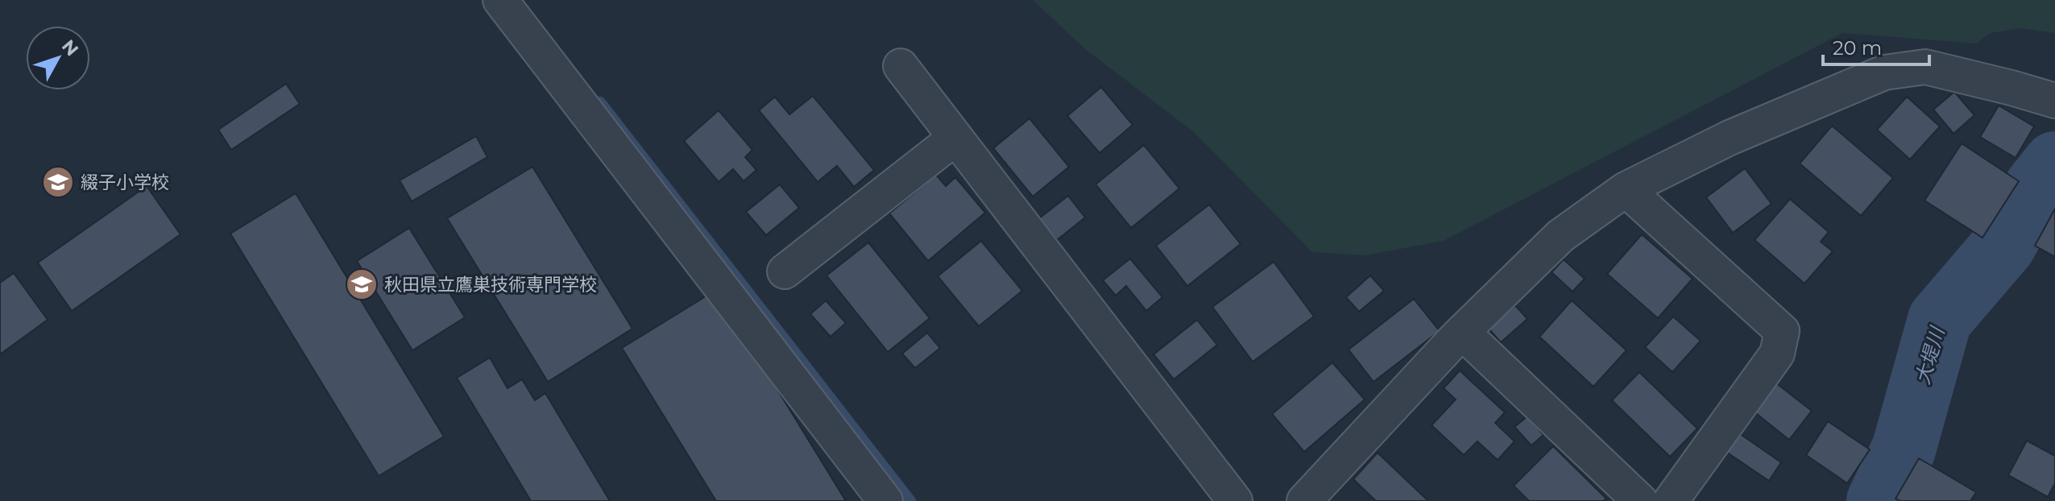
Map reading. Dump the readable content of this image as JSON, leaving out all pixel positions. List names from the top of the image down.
{
  "water": ["大堤川"],
  "places": {
    "school or university": ["綴子小学校", "秋田県立鷹巣技術専門学校"]
  },
  "scale_bar": "20 m",
  "north": "top right"
}
